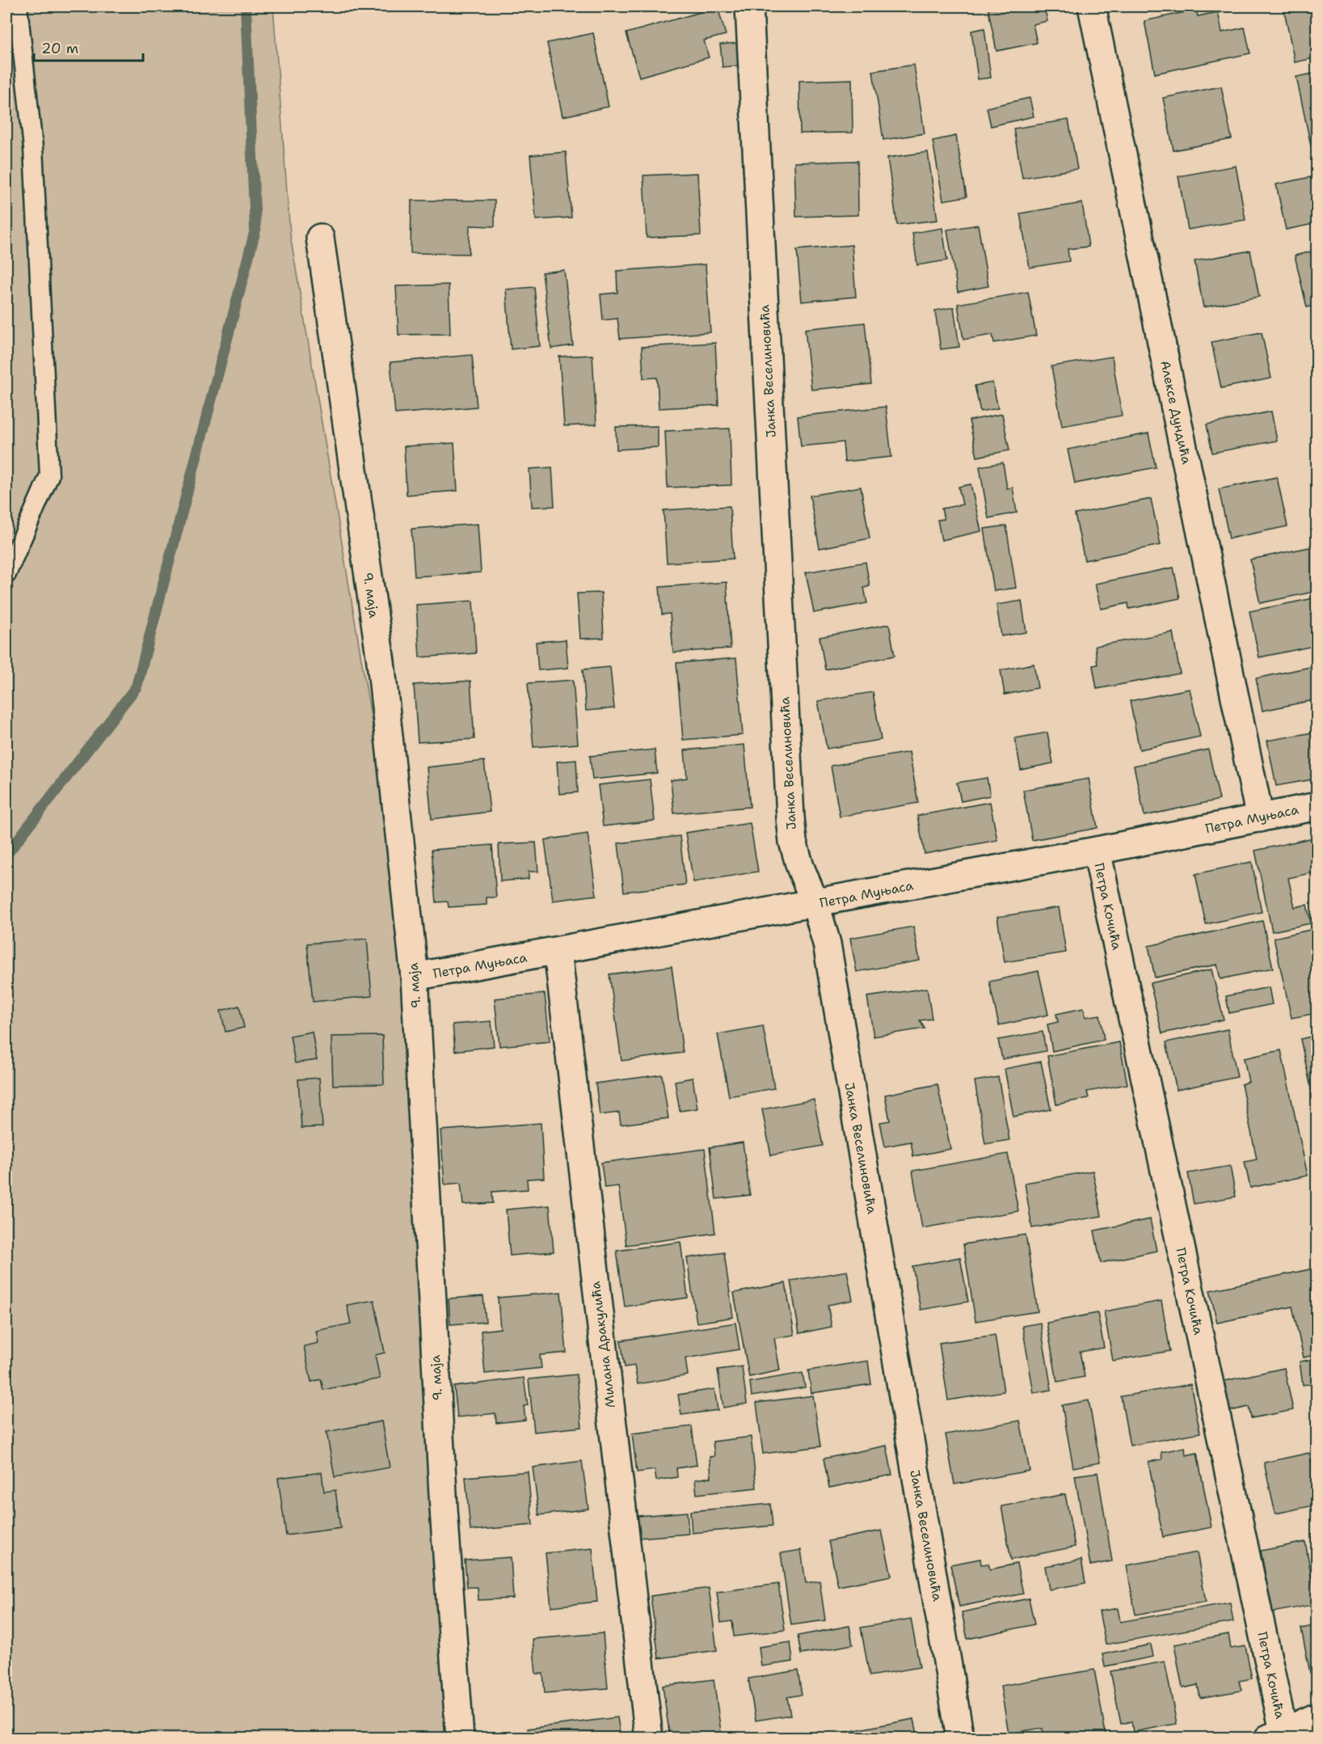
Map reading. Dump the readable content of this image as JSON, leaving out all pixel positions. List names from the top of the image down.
{
  "streets": {
    "street": [
      "Јанка Веселиновића",
      "Алексе Дундића",
      "9. маја",
      "Петра Муњаса",
      "Петра Кочића",
      "Милана Дракулића"
    ]
  },
  "crossings": [
    ["Јанка Веселиновића", "Петра Муњаса"],
    ["Алексе Дундића", "Петра Муњаса"],
    ["9. маја", "Петра Муњаса"],
    ["Петра Муњаса", "Петра Кочића"],
    ["Петра Муњаса", "Милана Дракулића"]
  ],
  "scale_bar": "20 m"
}
